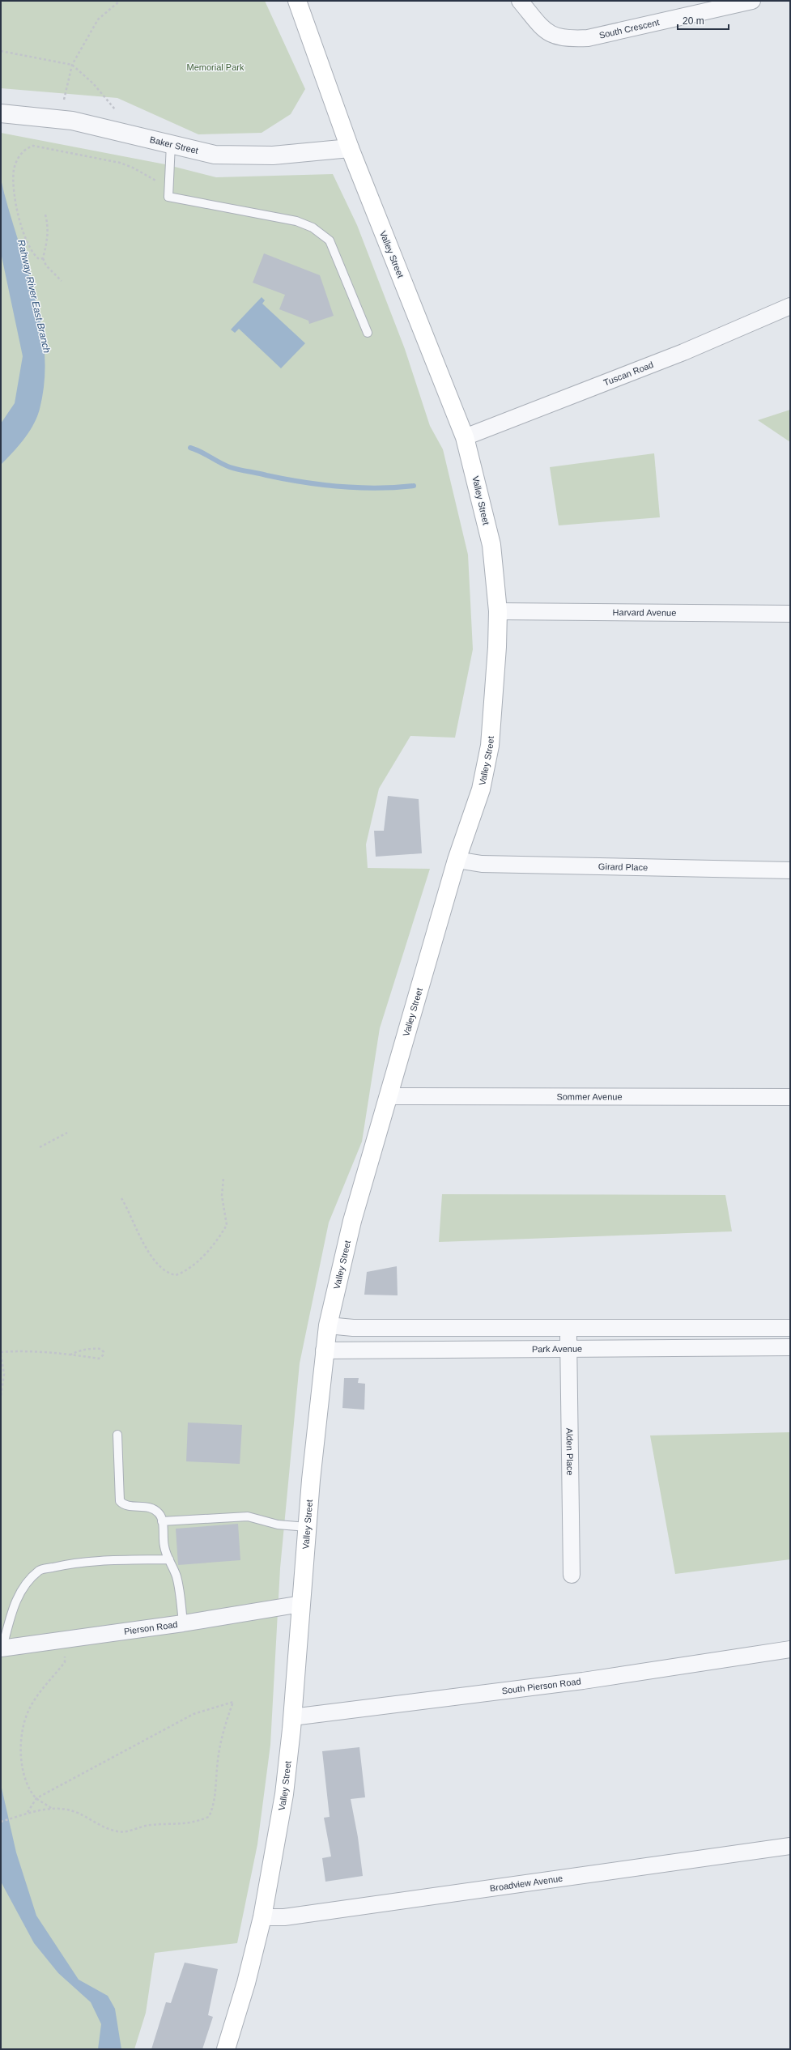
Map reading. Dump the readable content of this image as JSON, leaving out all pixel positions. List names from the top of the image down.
{
  "streets": {
    "main road": ["Valley Street"],
    "street": [
      "South Crescent",
      "Baker Street",
      "Tuscan Road",
      "Harvard Avenue",
      "Girard Place",
      "Sommer Avenue",
      "Park Avenue",
      "Alden Place",
      "Pierson Road",
      "South Pierson Road",
      "Broadview Avenue"
    ]
  },
  "crossings": [
    ["Baker Street", "Valley Street"],
    ["Valley Street", "Tuscan Road"],
    ["Valley Street", "Harvard Avenue"],
    ["Valley Street", "Girard Place"],
    ["Valley Street", "Sommer Avenue"],
    ["Valley Street", "Park Avenue"],
    ["Valley Street", "Pierson Road"],
    ["Valley Street", "South Pierson Road"],
    ["Valley Street", "Broadview Avenue"],
    ["Park Avenue", "Alden Place"]
  ],
  "water": ["Rahway River East Branch"],
  "parks": ["Memorial Park"],
  "scale_bar": "20 m"
}
